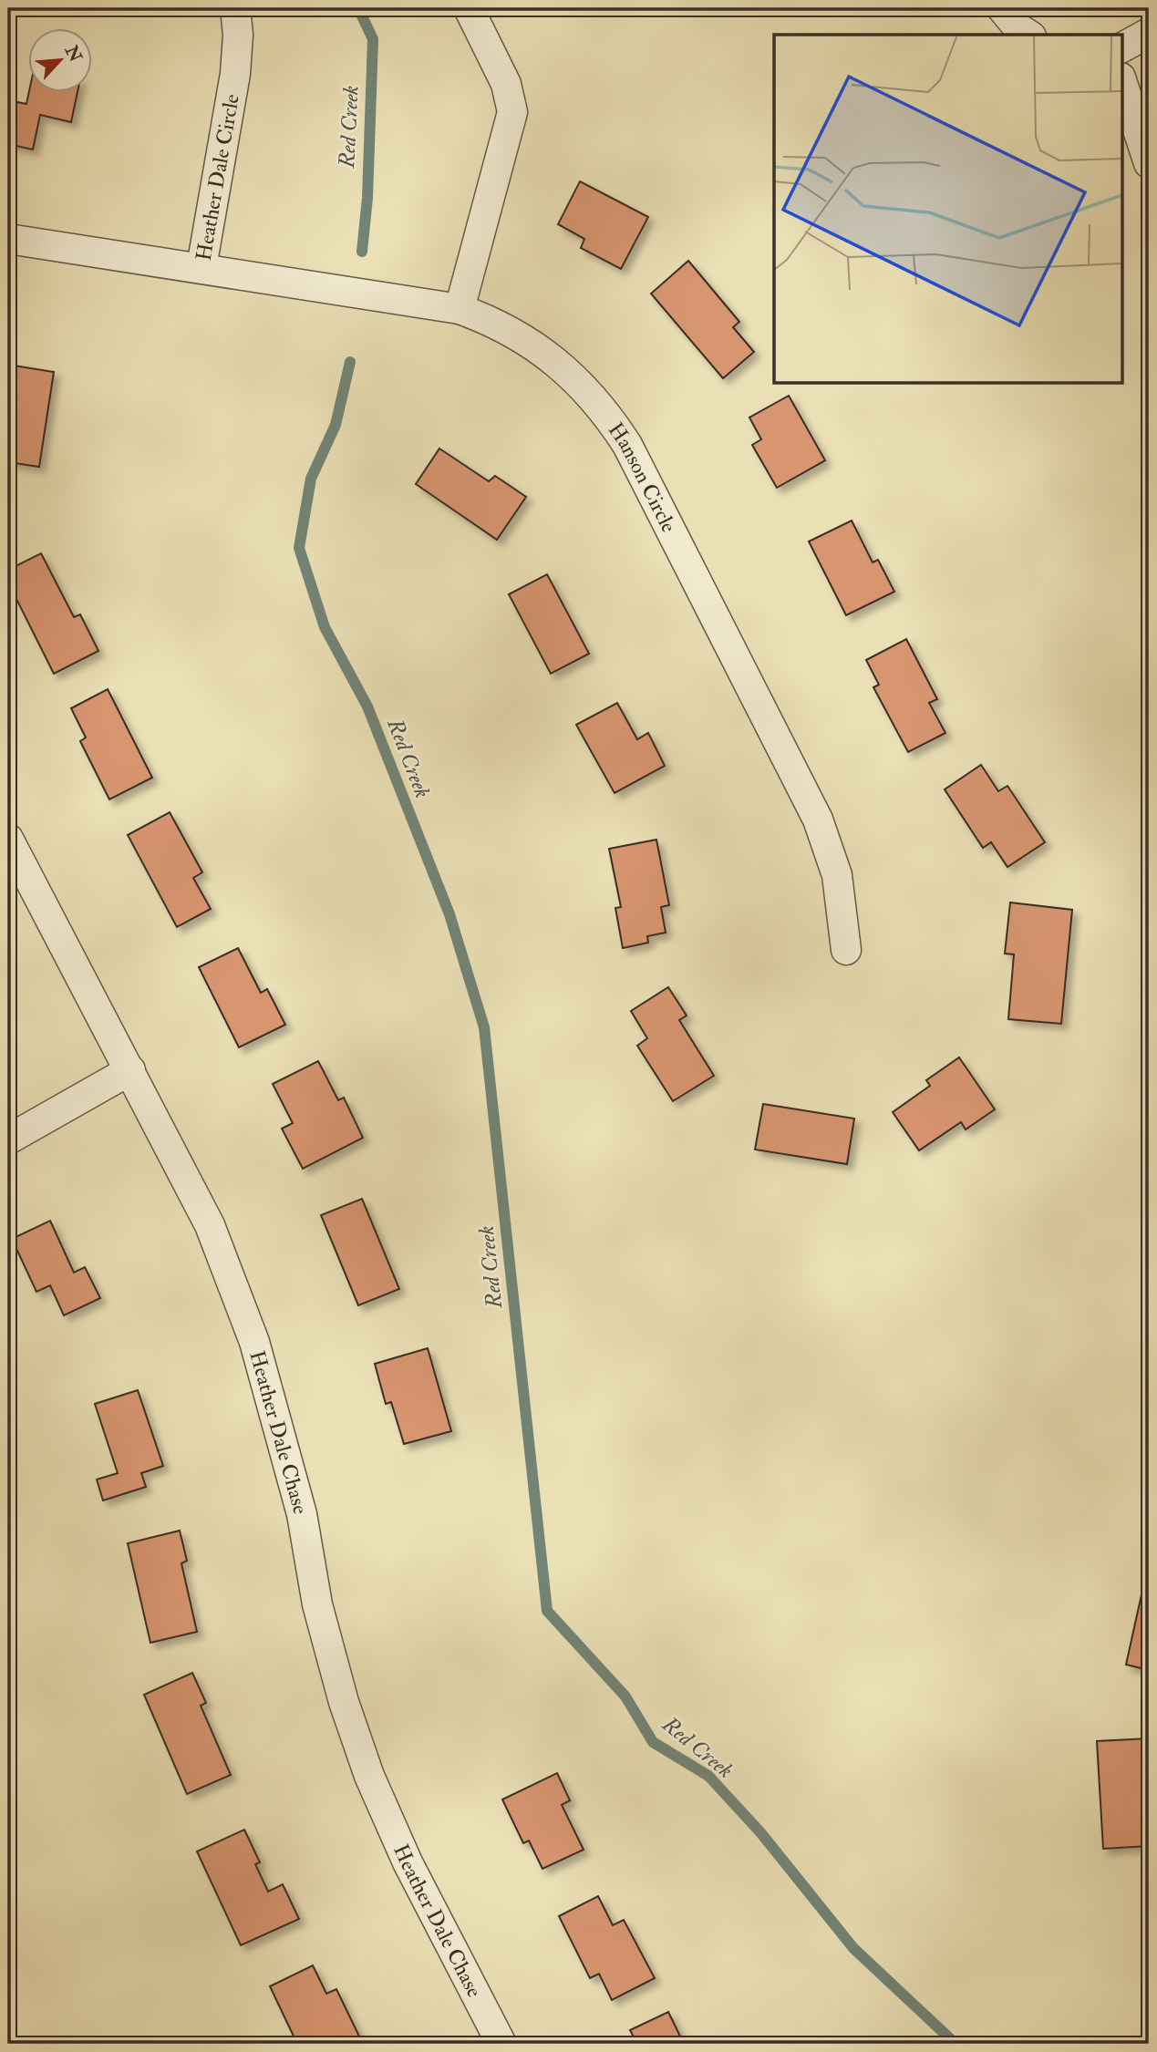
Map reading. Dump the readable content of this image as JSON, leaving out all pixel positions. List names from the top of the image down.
{
  "streets": {
    "street": ["Heather Dale Circle", "Hanson Circle", "Heather Dale Chase"]
  },
  "crossings": [
    ["Heather Dale Circle", "Hanson Circle"]
  ],
  "water": ["Red Creek"],
  "north": "top right"
}
